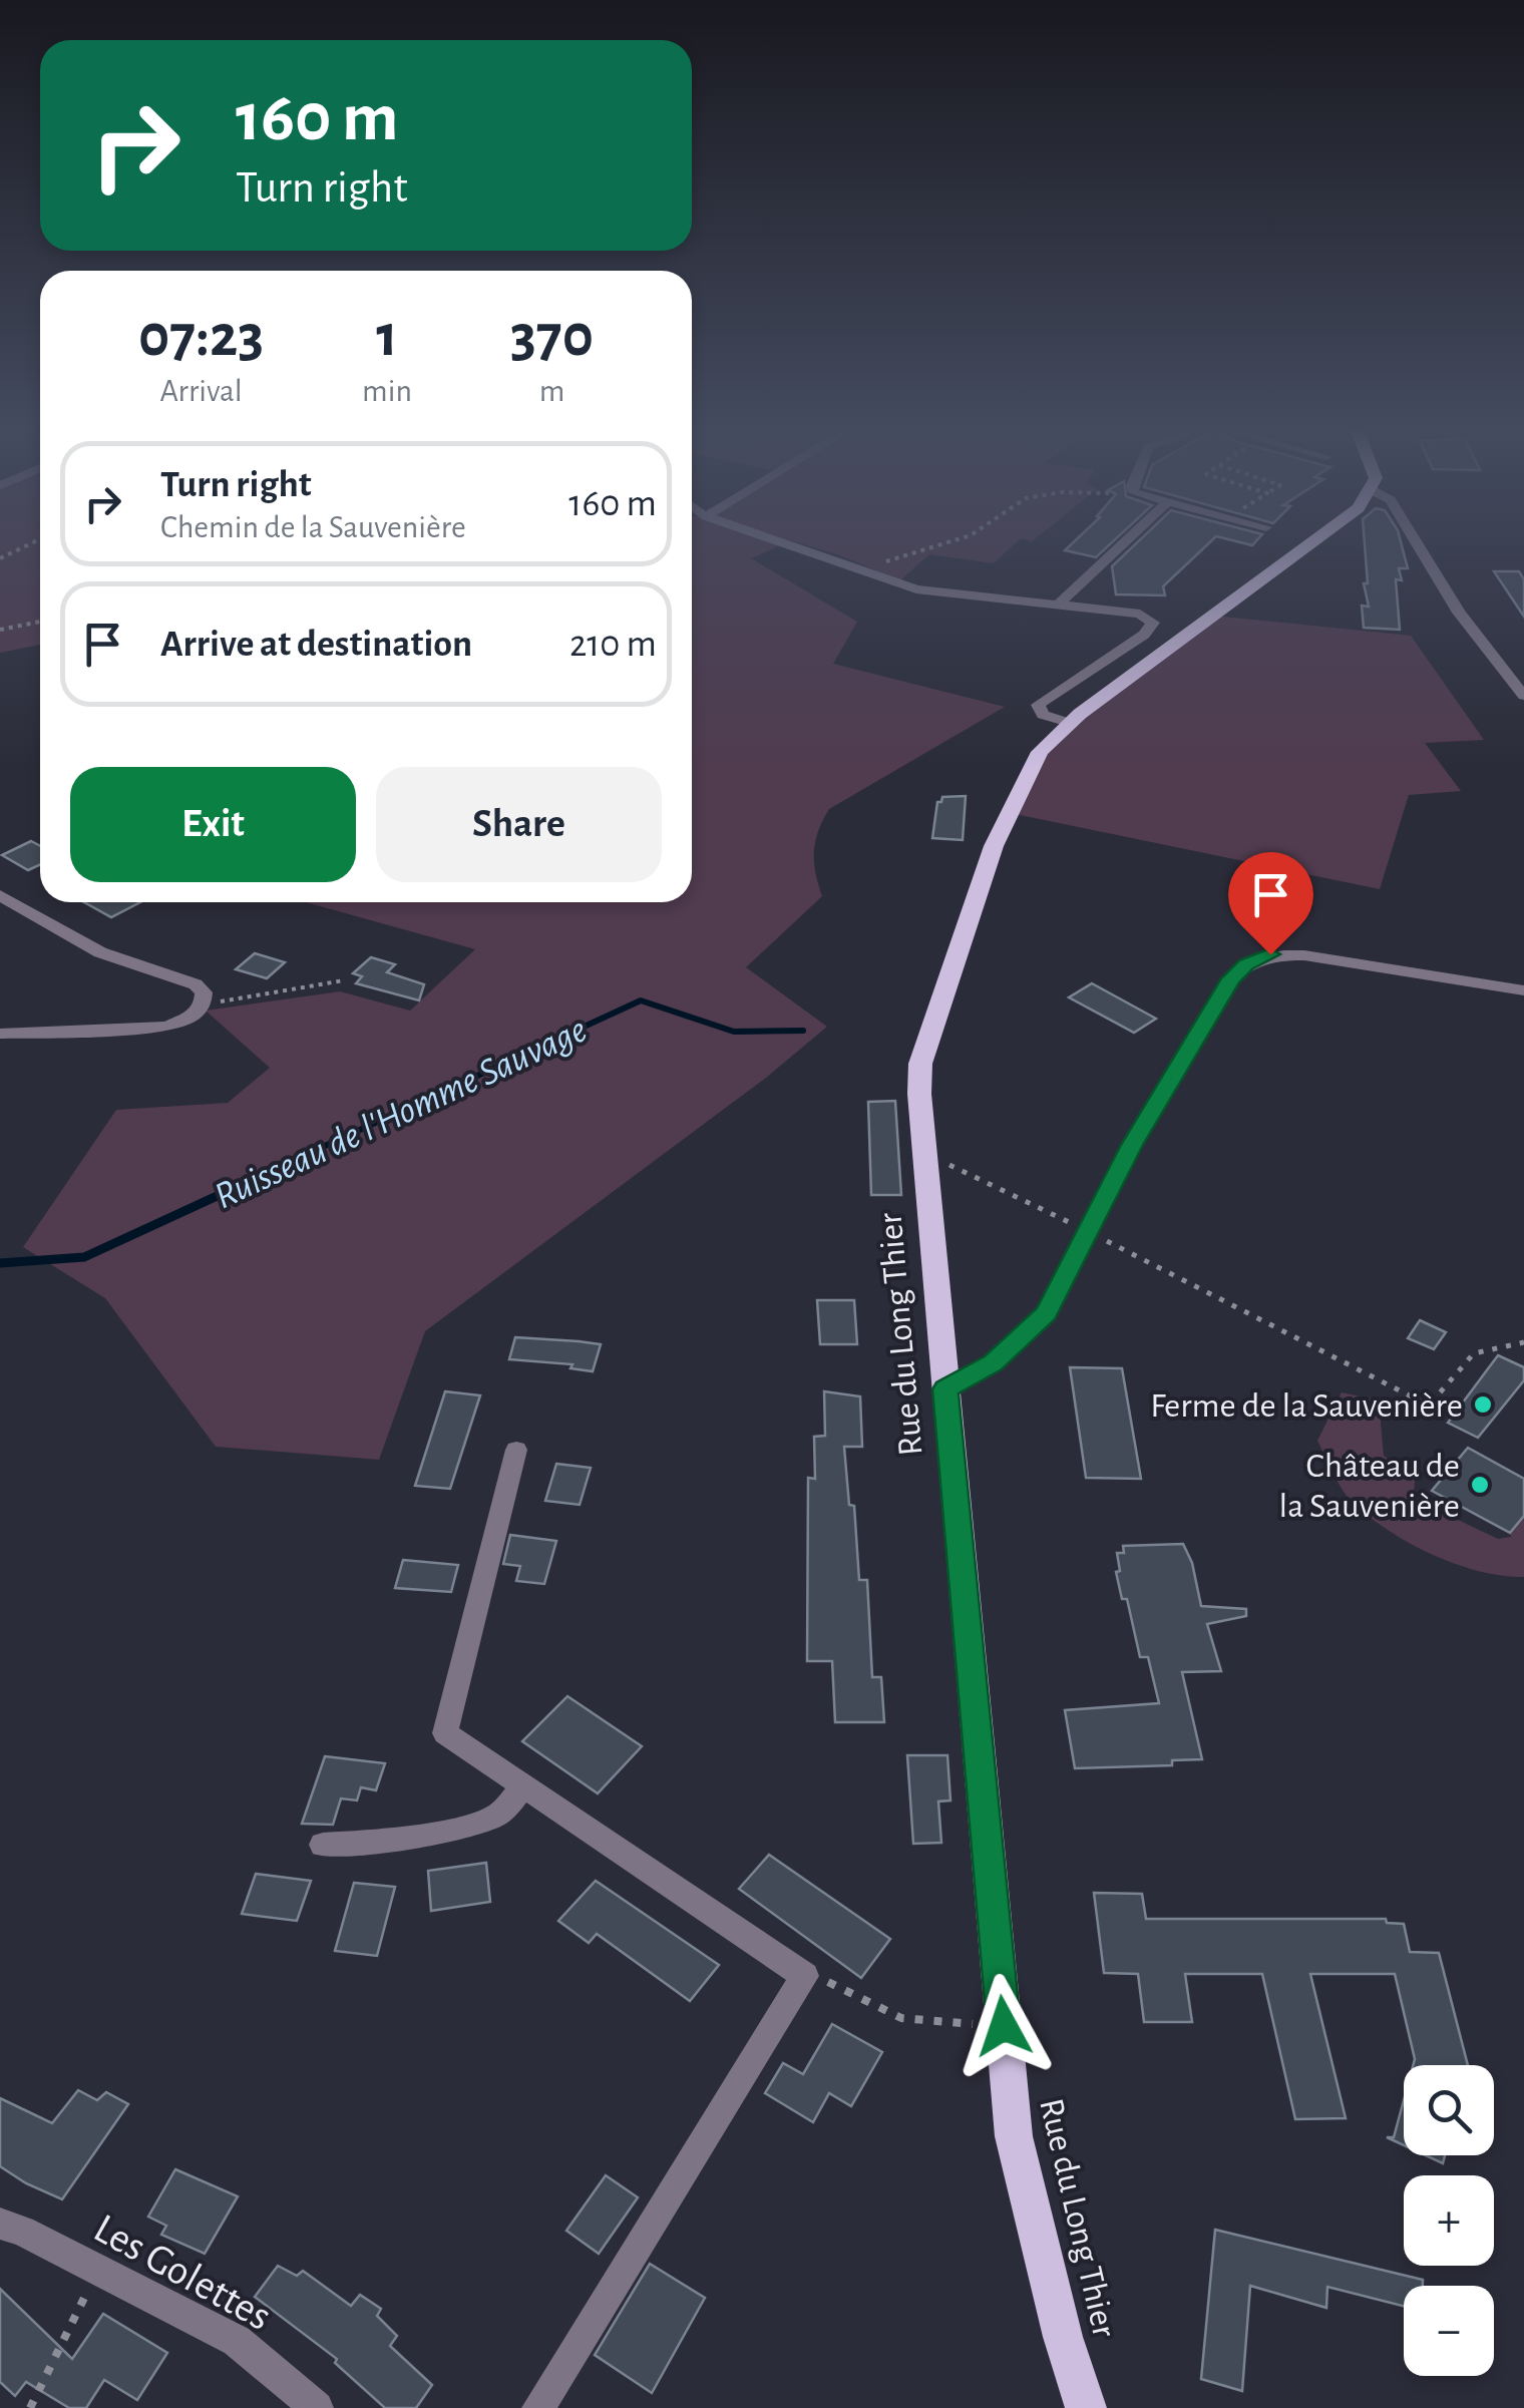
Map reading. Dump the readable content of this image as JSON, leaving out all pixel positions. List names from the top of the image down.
{
  "streets": {
    "main road": ["Rue du Long Thier"],
    "street": ["Les Golettes"]
  },
  "water": ["Ruisseau de l'Homme Sauvage"],
  "places": ["Ferme de la Sauvenière", "Château de la Sauvenière"],
  "page": {
    "turn": ["160 m", "Turn right"],
    "eta": [
      "07:23",
      "Arrival",
      "1",
      "min",
      "370",
      "m"
    ],
    "list": [
      {
        "name": "Turn right",
        "note": "Chemin de la Sauvenière",
        "value": "160 m"
      },
      {
        "name": "Arrive at destination",
        "value": "210 m"
      }
    ],
    "buttons": ["Exit", "Share"],
    "map_buttons": ["+", "−"]
  }
}
